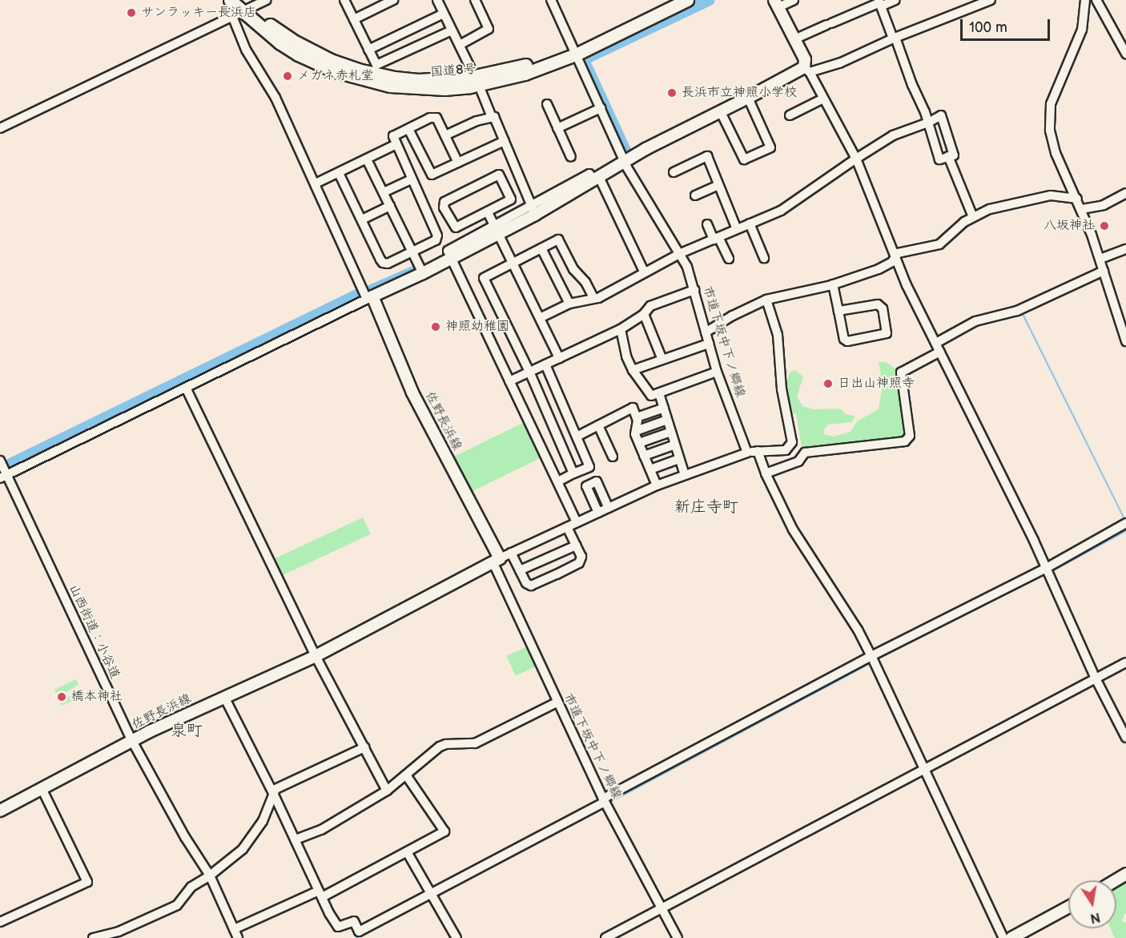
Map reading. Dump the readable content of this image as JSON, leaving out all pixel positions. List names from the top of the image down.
{
  "streets": {
    "highway": ["国道8号"],
    "main road": ["佐野長浜線"],
    "street": ["市道下坂中下ノ郷線", "山西街道：小谷道"]
  },
  "crossings": [
    ["国道8号", "市道下坂中下ノ郷線"],
    ["市道下坂中下ノ郷線", "佐野長浜線"],
    ["佐野長浜線", "山西街道：小谷道"]
  ],
  "districts": ["新庄寺町", "泉町"],
  "places": [
    "サンラッキー長浜店",
    "メガネ赤札堂",
    "長浜市立神照小学校",
    "八坂神社",
    "神照幼稚園",
    "日出山神照寺",
    "橋本神社"
  ],
  "scale_bar": "100 m",
  "north": "bottom"
}
